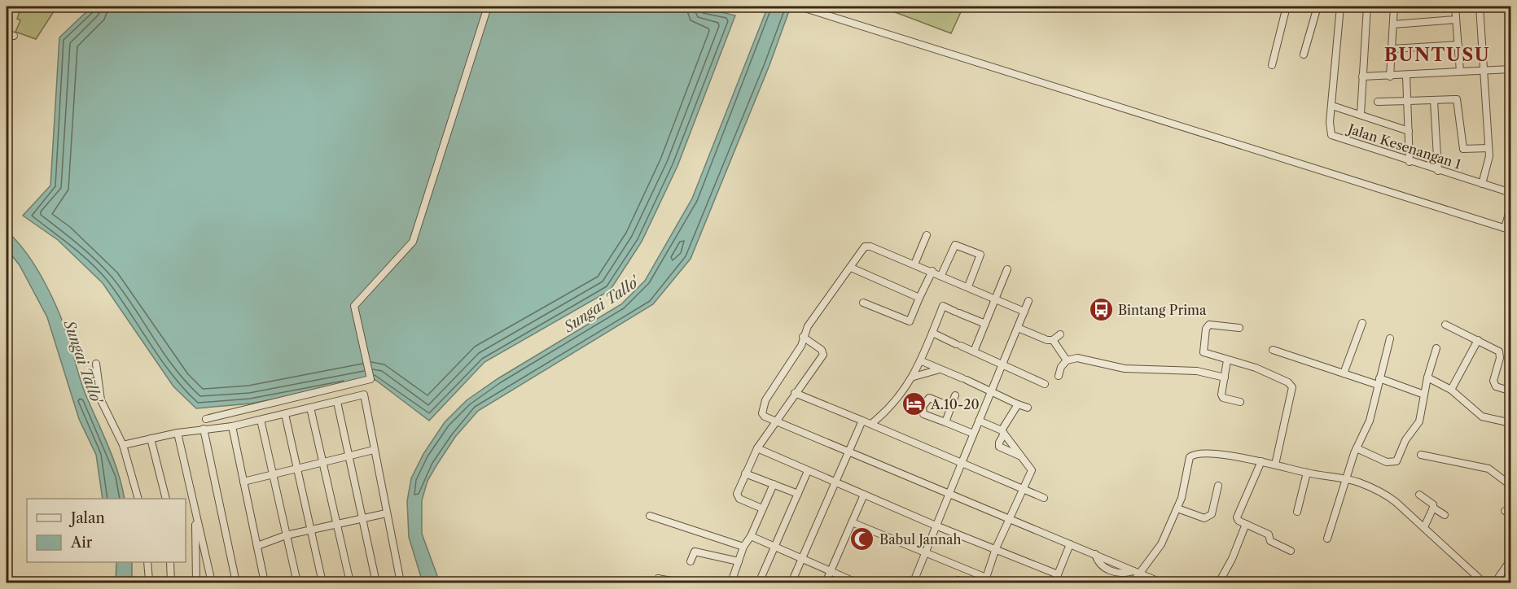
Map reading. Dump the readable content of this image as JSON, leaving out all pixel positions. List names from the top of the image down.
{
  "streets": {
    "street": ["Jalan Kesenangan 1"]
  },
  "districts": ["BUNTUSU"],
  "water": ["Sungai Tallo'"],
  "places": {
    "bus stop": ["Bintang Prima"],
    "hotel": ["A.10-20"],
    "mosque": ["Babul Jannah"]
  },
  "legend": ["Jalan", "Air"]
}
